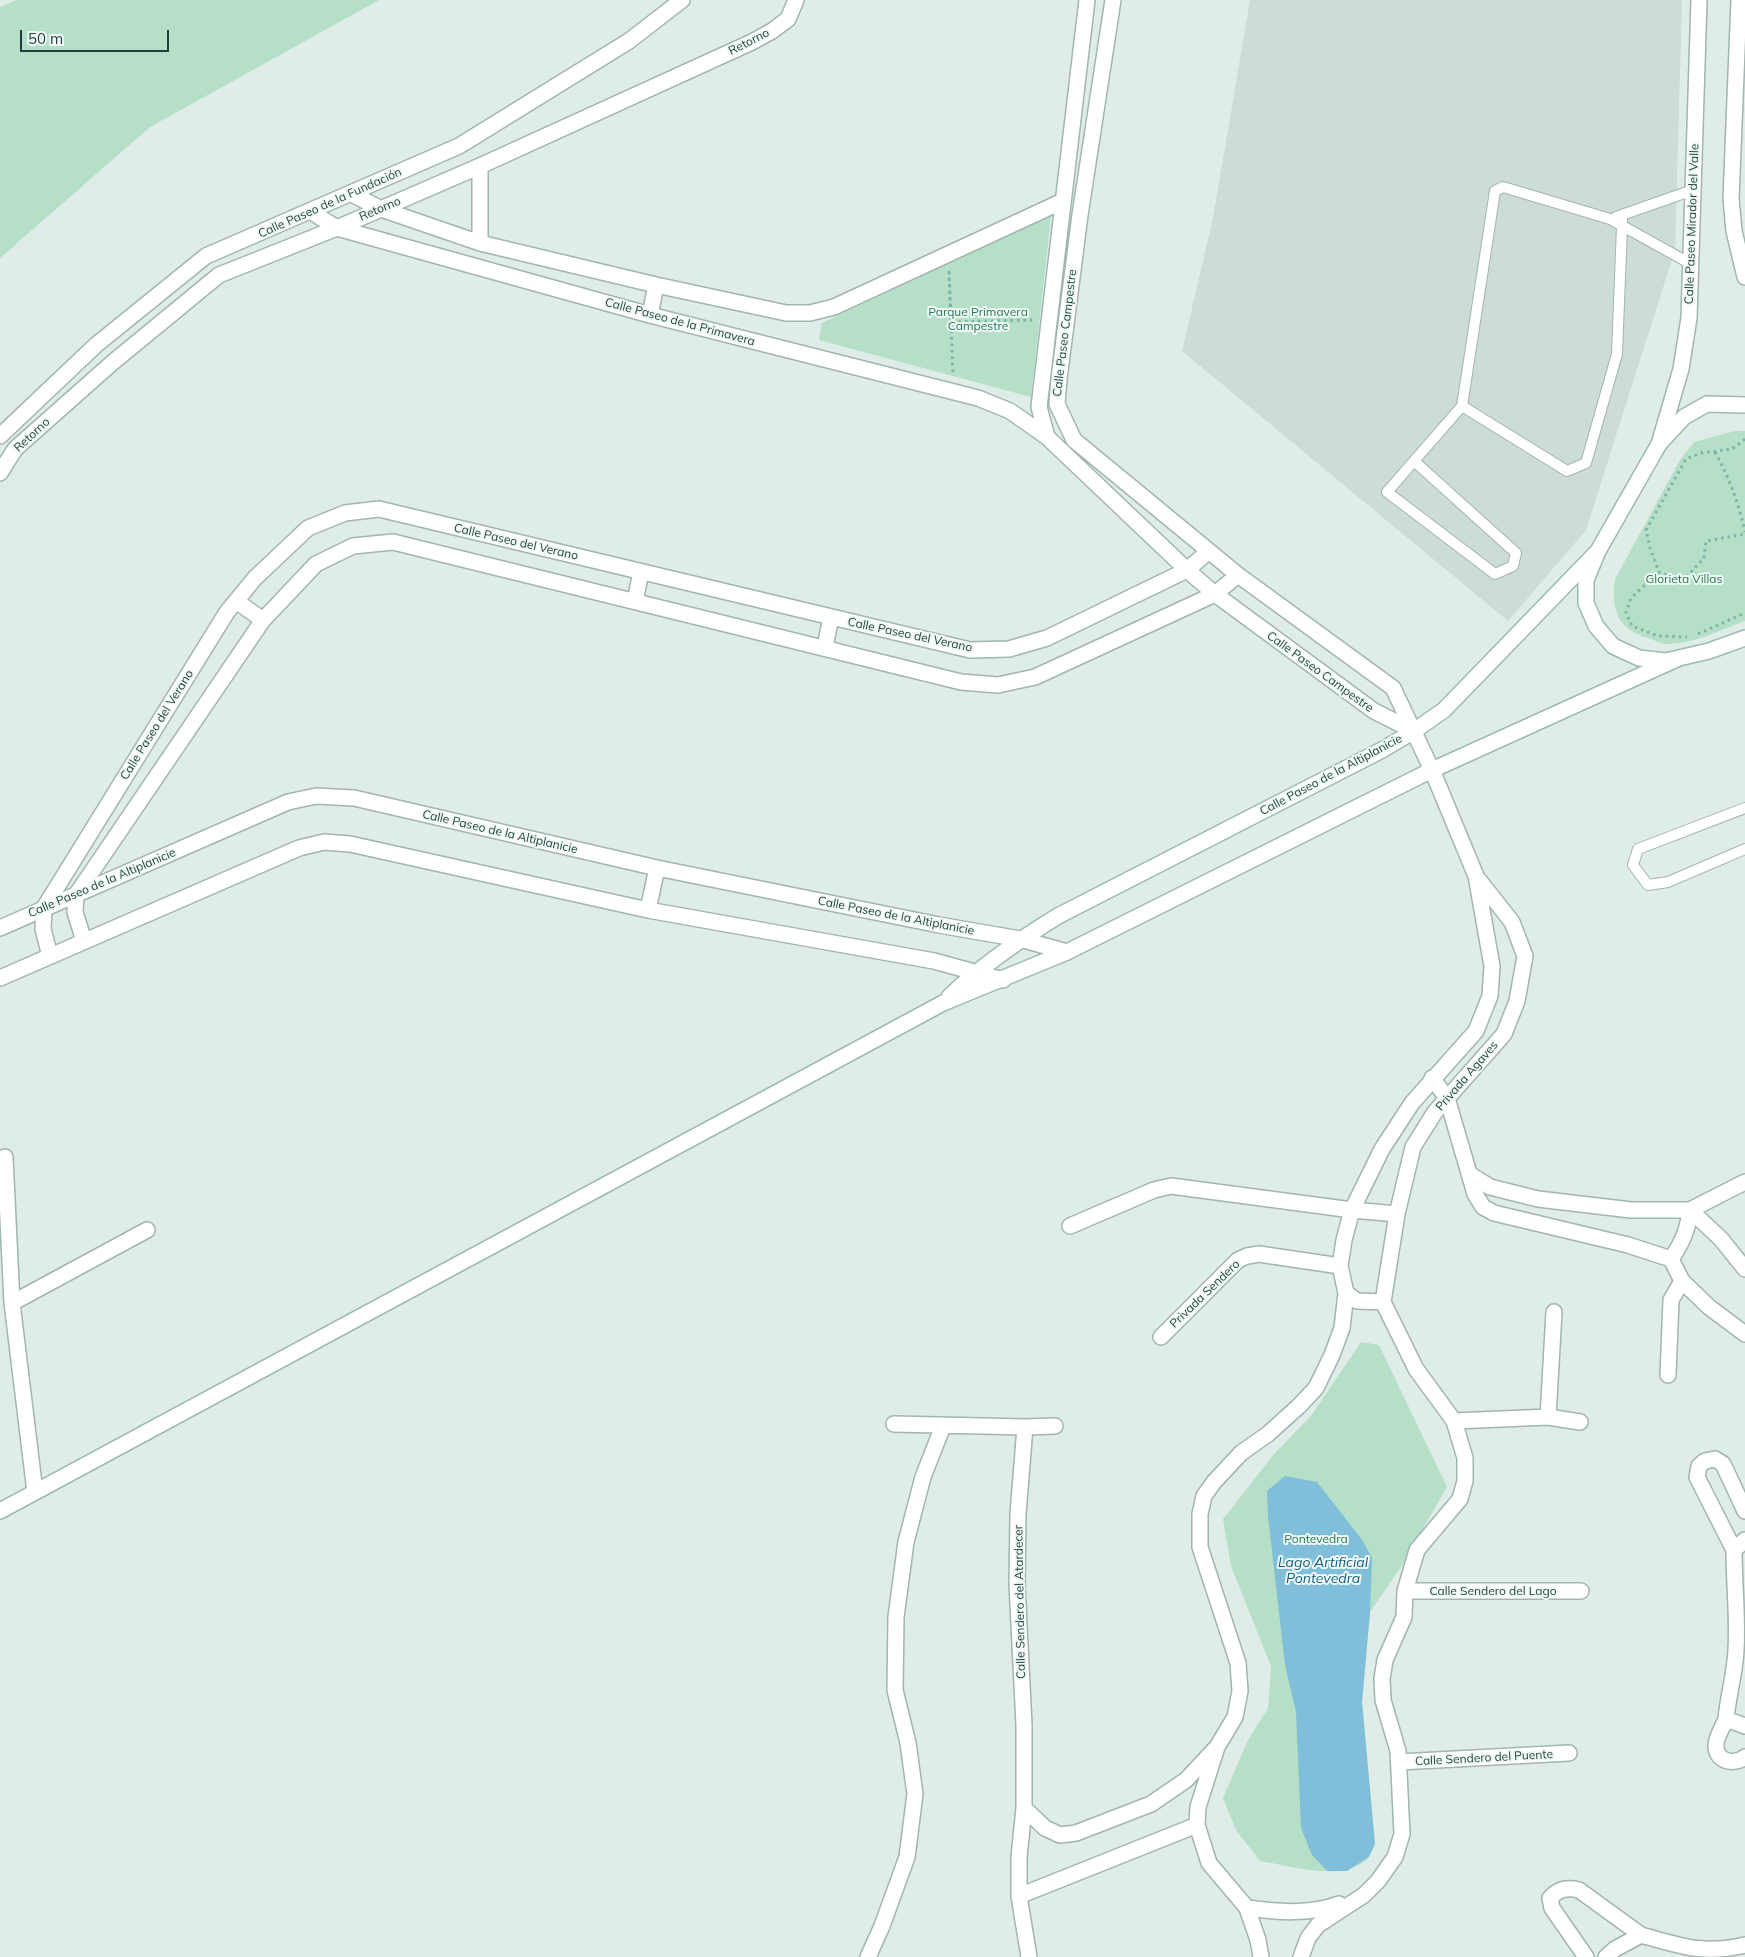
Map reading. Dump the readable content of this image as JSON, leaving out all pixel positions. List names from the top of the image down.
{
  "streets": {
    "street": [
      "Retorno",
      "Calle Paseo de la Fundación",
      "Calle Paseo Mirador del Valle",
      "Calle Paseo de la Primavera",
      "Calle Paseo Campestre",
      "Calle Paseo del Verano",
      "Calle Paseo de la Altiplanicie",
      "Privada Agaves",
      "Privada Sendero",
      "Calle Sendero del Lago",
      "Calle Sendero del Atardecer",
      "Calle Sendero del Puente"
    ]
  },
  "crossings": [
    ["Retorno", "Calle Paseo de la Primavera"],
    ["Calle Paseo de la Fundación", "Calle Paseo de la Primavera"],
    ["Calle Paseo de la Primavera", "Calle Paseo Campestre"],
    ["Calle Paseo Campestre", "Calle Paseo del Verano"],
    ["Calle Paseo Campestre", "Calle Paseo de la Altiplanicie"],
    ["Calle Paseo Campestre", "Privada Agaves"],
    ["Calle Paseo del Verano", "Calle Paseo de la Altiplanicie"],
    ["Calle Paseo de la Altiplanicie", "Privada Agaves"],
    ["Privada Agaves", "Privada Sendero"]
  ],
  "water": ["Lago Artificial Pontevedra"],
  "parks": ["Parque Primavera Campestre", "Glorieta Villas", "Pontevedra"],
  "scale_bar": "50 m"
}
